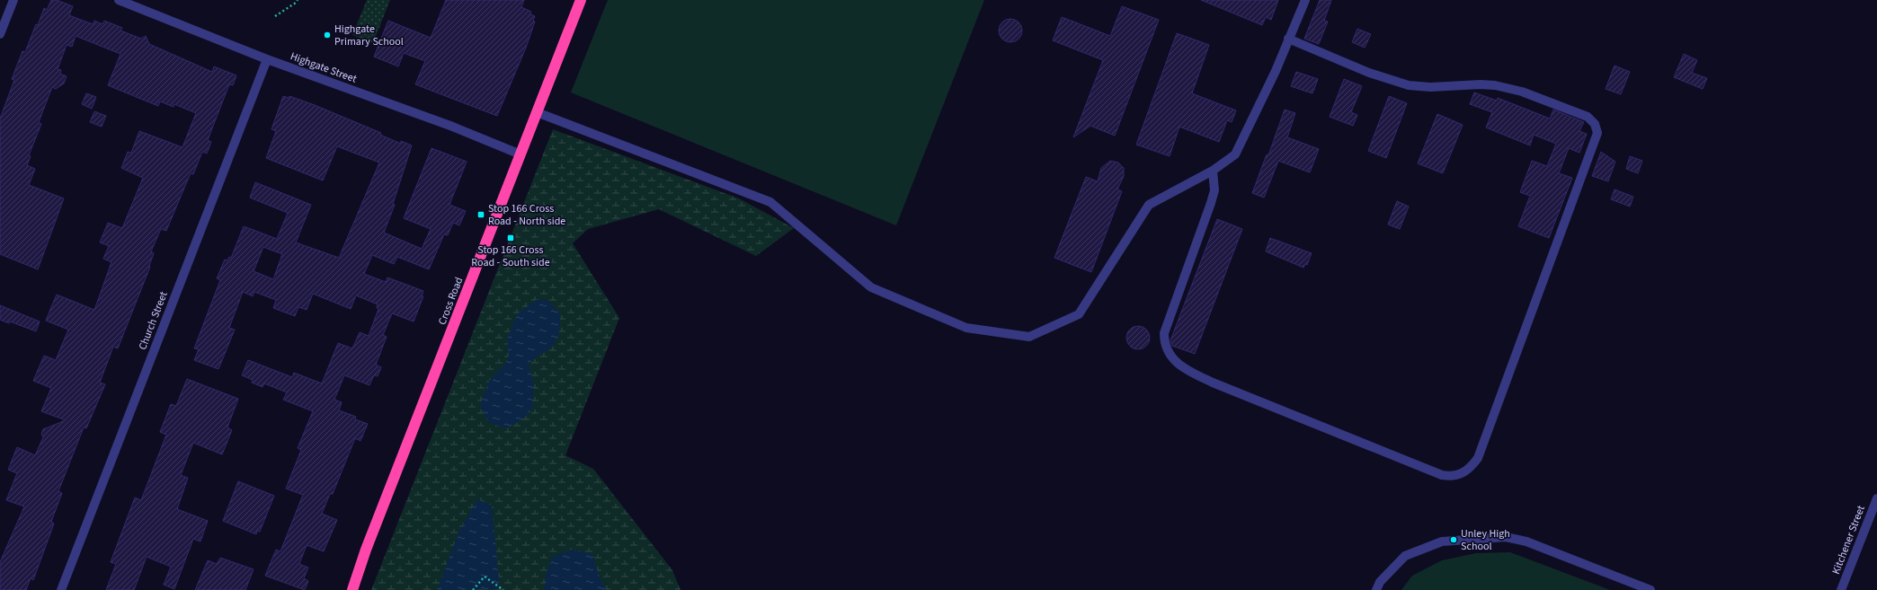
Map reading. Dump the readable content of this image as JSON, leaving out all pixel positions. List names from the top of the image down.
{
  "streets": {
    "highway": ["Cross Road"],
    "street": ["Highgate Street", "Church Street", "Kitchener Street"]
  },
  "crossings": [
    ["Highgate Street", "Cross Road"],
    ["Highgate Street", "Church Street"]
  ],
  "places": {
    "other": ["Highgate Primary School", "Unley High School"],
    "transit": ["Stop 166 Cross Road - North side", "Stop 166 Cross Road - South side"]
  }
}
